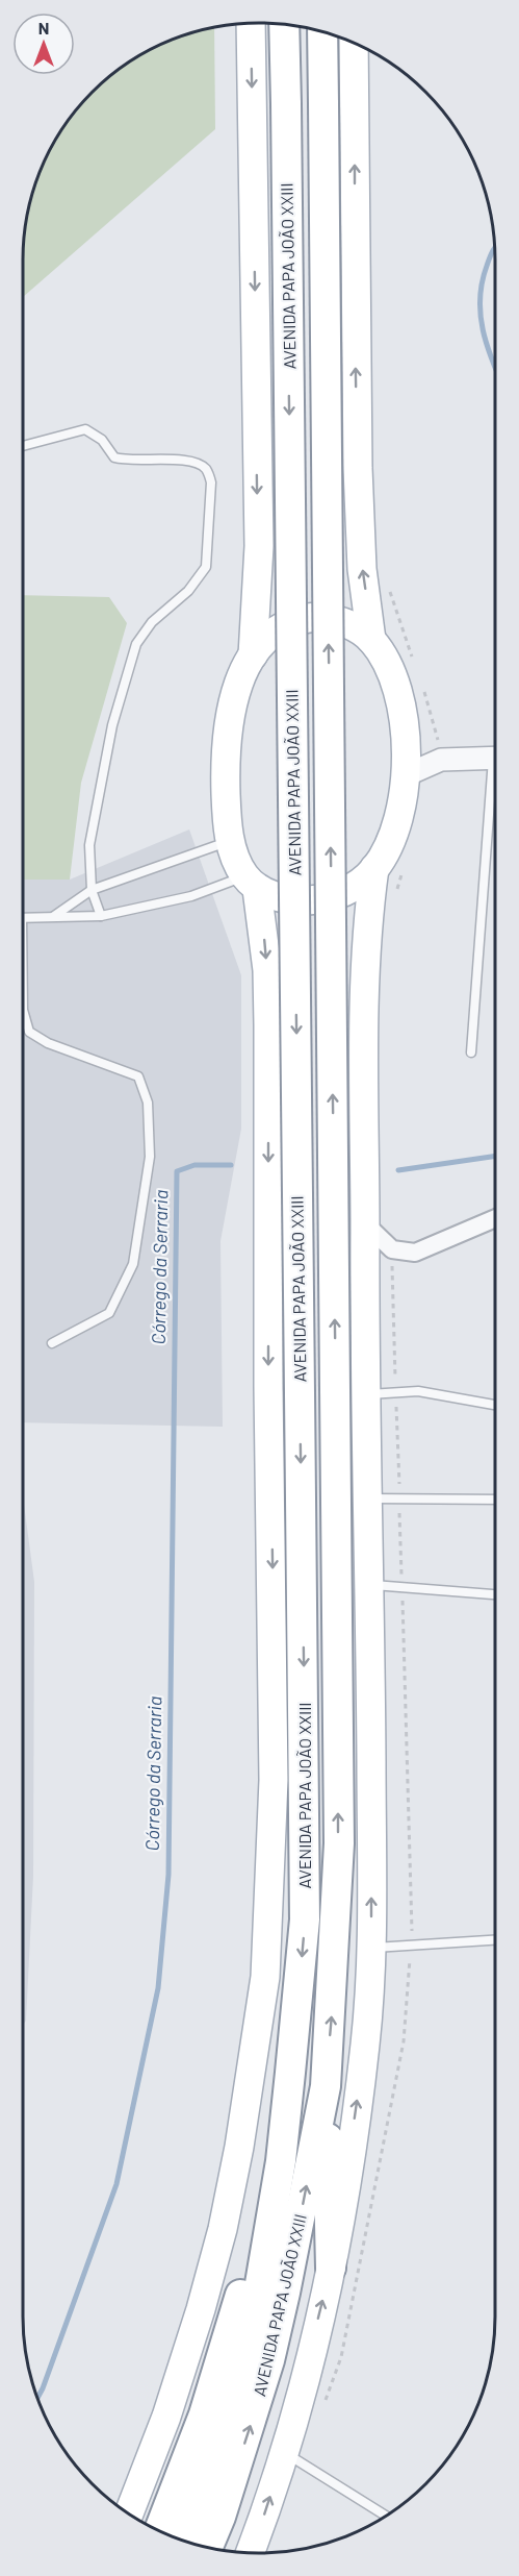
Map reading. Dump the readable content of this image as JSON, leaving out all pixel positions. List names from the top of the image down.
{
  "streets": {
    "highway": ["AVENIDA PAPA JOÃO XXIII"]
  },
  "water": ["Córrego da Serraria"],
  "north": "top"
}
